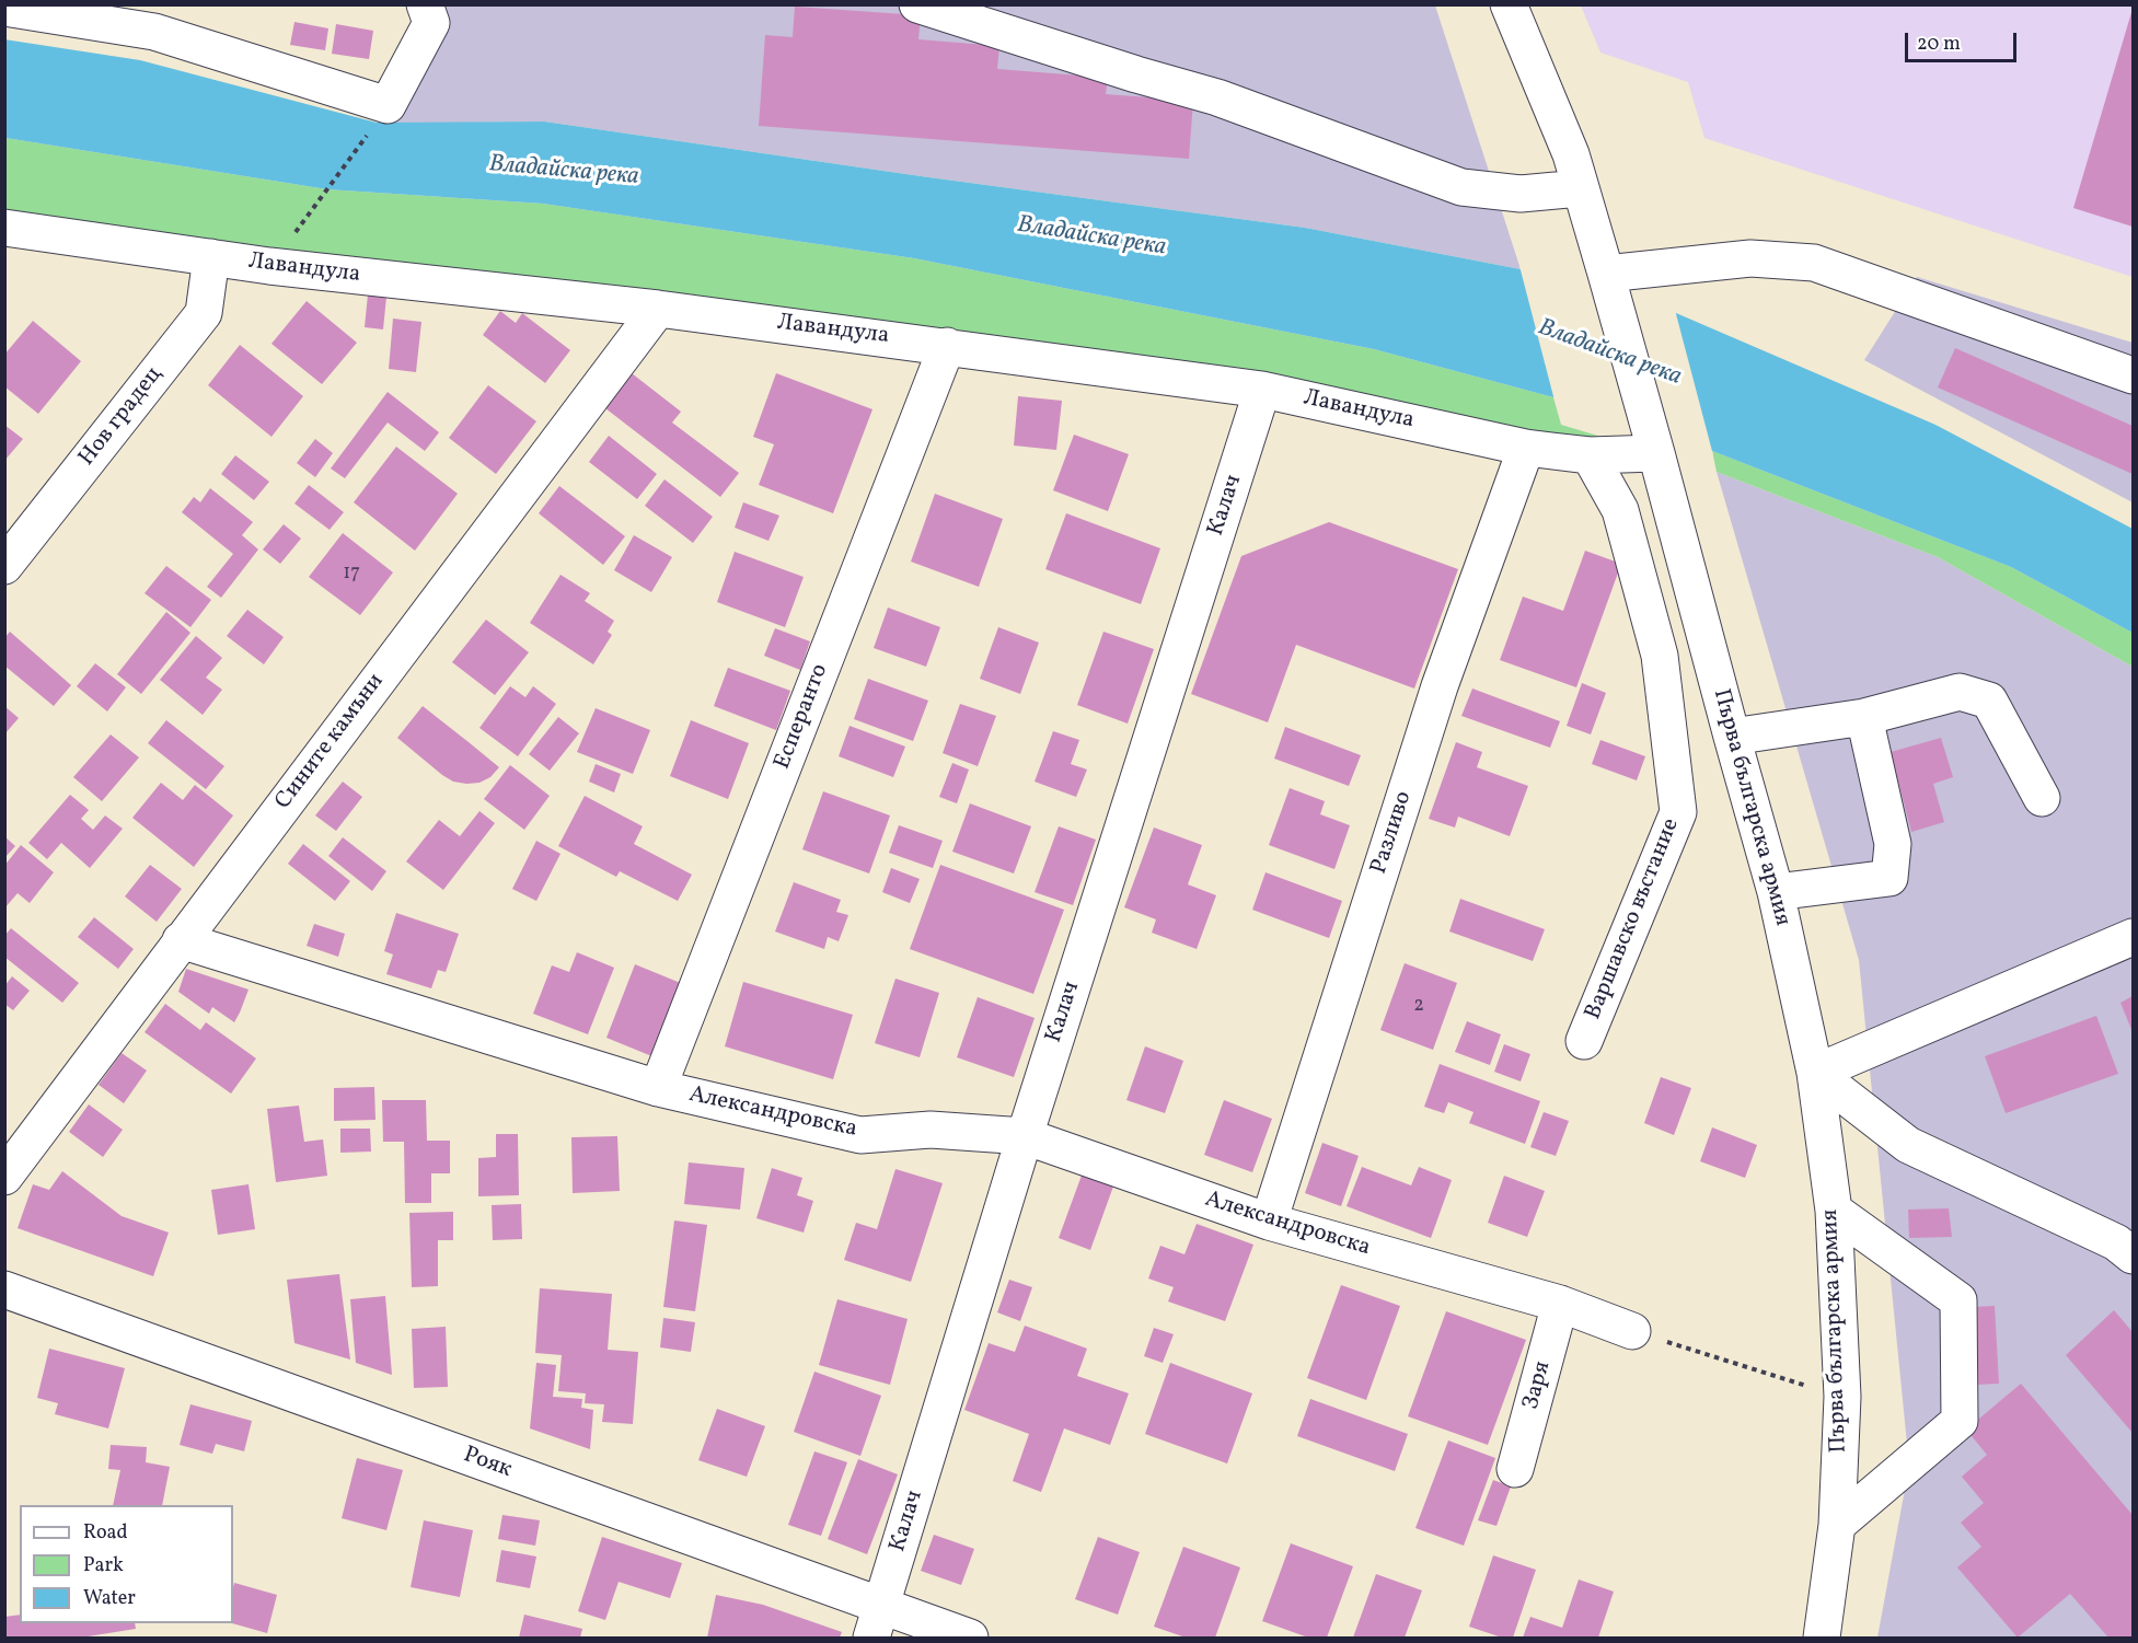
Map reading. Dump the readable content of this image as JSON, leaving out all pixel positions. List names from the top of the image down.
{
  "streets": {
    "street": [
      "Лавандула",
      "Нов градец",
      "Калач",
      "Есперанто",
      "Сините камъни",
      "Първа българска армия",
      "Разливо",
      "Варшавско въстание",
      "Александровска",
      "Заря",
      "Рояк"
    ]
  },
  "crossings": [
    ["Лавандула", "Нов градец"],
    ["Лавандула", "Калач"],
    ["Лавандула", "Есперанто"],
    ["Лавандула", "Сините камъни"],
    ["Лавандула", "Първа българска армия"],
    ["Лавандула", "Разливо"],
    ["Лавандула", "Варшавско въстание"],
    ["Калач", "Александровска"],
    ["Калач", "Рояк"],
    ["Есперанто", "Александровска"],
    ["Сините камъни", "Александровска"],
    ["Разливо", "Александровска"],
    ["Александровска", "Заря"]
  ],
  "water": ["Владайска река"],
  "house_numbers": ["17", "2"],
  "legend": ["Road", "Park", "Water"],
  "scale_bar": "20 m"
}
